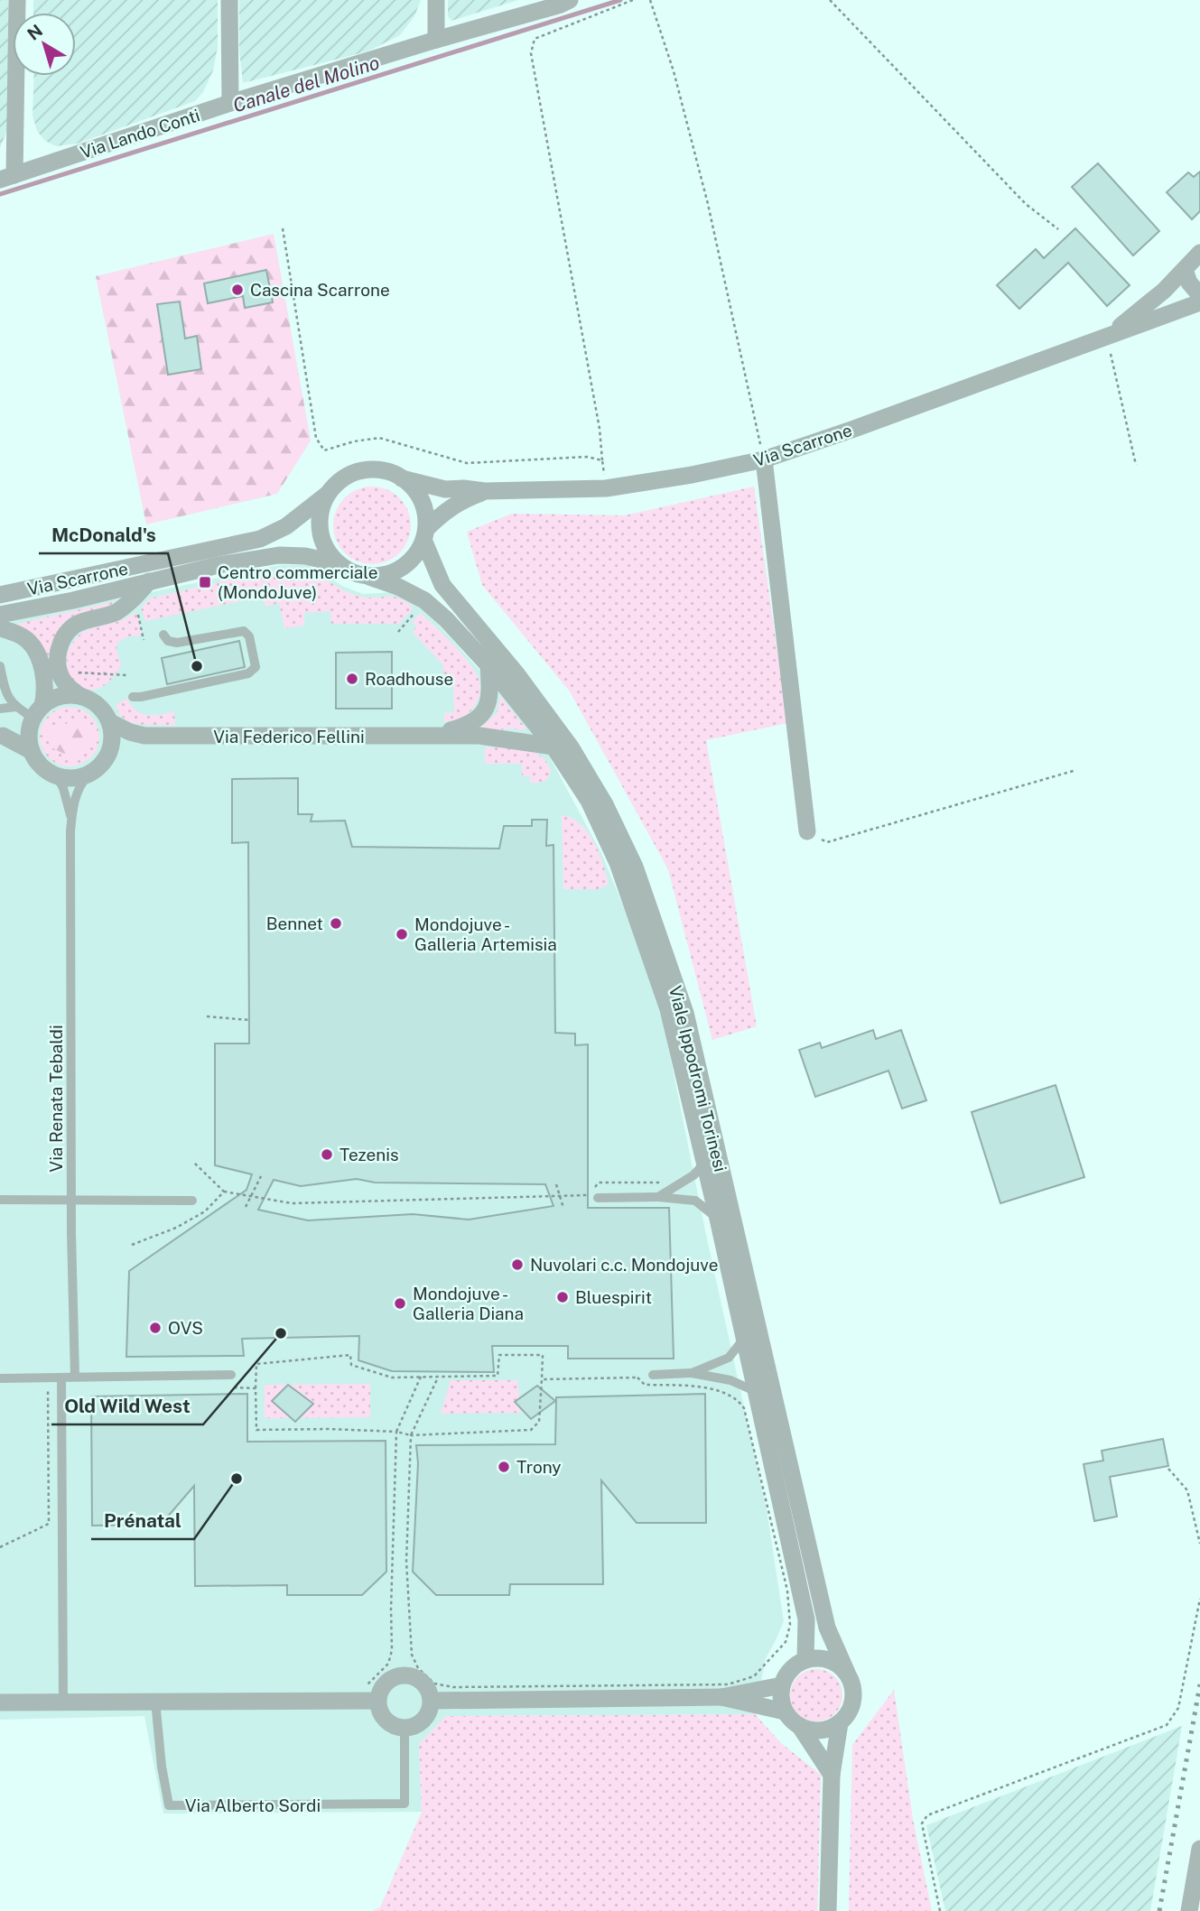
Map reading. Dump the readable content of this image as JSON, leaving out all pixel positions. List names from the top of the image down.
{
  "streets": {
    "street": [
      "Via Lando Conti",
      "Via Scarrone",
      "Via Federico Fellini",
      "Viale Ippodromi Torinesi"
    ],
    "lane": ["Via Renata Tebaldi", "Via Alberto Sordi"]
  },
  "crossings": [
    ["Via Scarrone", "Viale Ippodromi Torinesi"],
    ["Via Federico Fellini", "Viale Ippodromi Torinesi"],
    ["Via Federico Fellini", "Via Renata Tebaldi"]
  ],
  "water": ["Canale del Molino"],
  "places": {
    "other": [
      "Cascina Scarrone",
      "McDonald's",
      "Roadhouse",
      "Bennet",
      "Mondojuve - Galleria Artemisia",
      "Tezenis",
      "Nuvolari c.c. Mondojuve",
      "Bluespirit",
      "Mondojuve - Galleria Diana",
      "OVS",
      "Old Wild West",
      "Trony",
      "Prénatal"
    ],
    "transit": ["Centro commerciale (MondoJuve)"]
  },
  "north": "top left"
}
